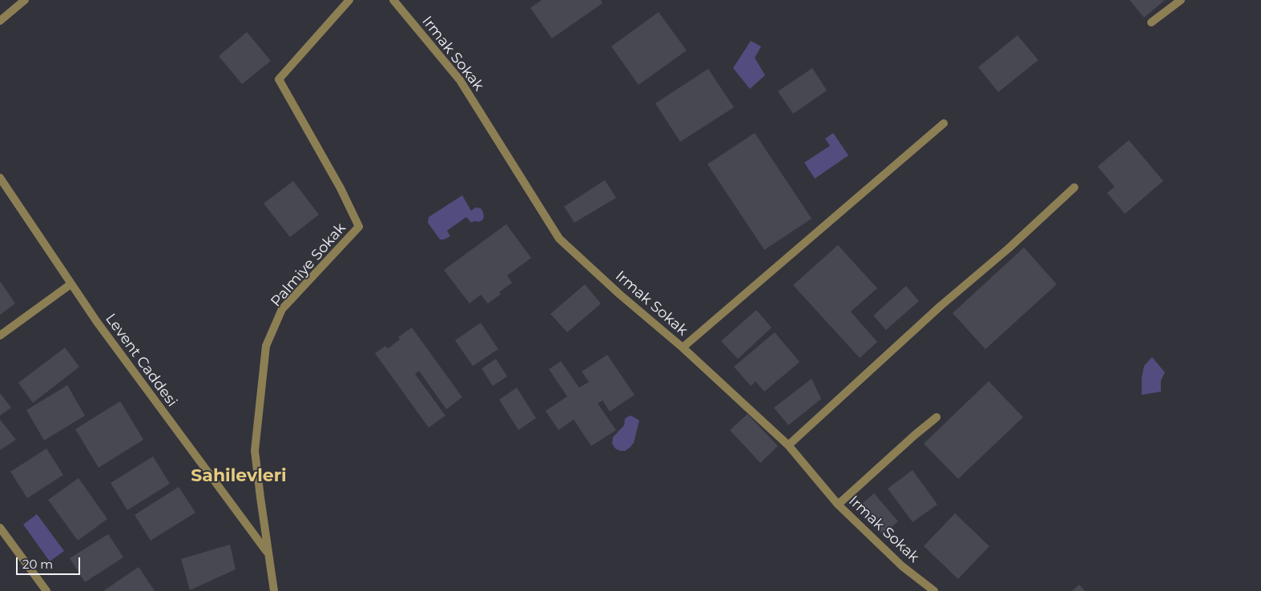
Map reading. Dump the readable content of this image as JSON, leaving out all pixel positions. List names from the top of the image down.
{
  "streets": {
    "street": ["Irmak Sokak", "Palmiye Sokak", "Levent Caddesi"]
  },
  "crossings": [
    ["Palmiye Sokak", "Levent Caddesi"]
  ],
  "districts": ["Sahilevleri"],
  "scale_bar": "20 m"
}
